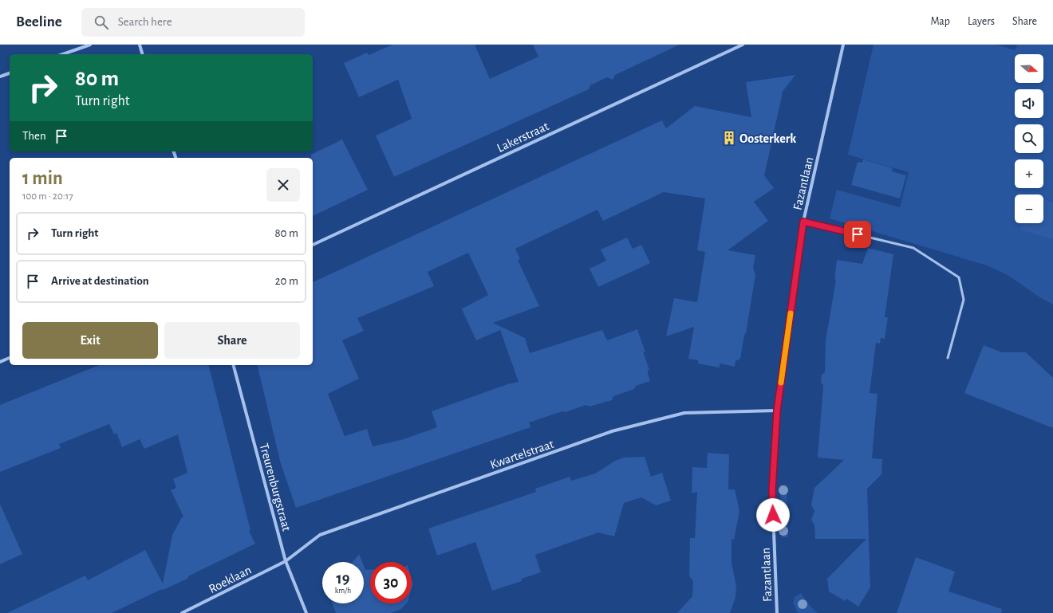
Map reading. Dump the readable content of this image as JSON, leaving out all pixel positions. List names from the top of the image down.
{
  "streets": {
    "street": [
      "Lakerstraat",
      "Fazantlaan",
      "Kwartelstraat",
      "Treurenburgstraat",
      "Roeklaan"
    ]
  },
  "crossings": [
    ["Fazantlaan", "Kwartelstraat"],
    ["Kwartelstraat", "Treurenburgstraat"],
    ["Kwartelstraat", "Roeklaan"],
    ["Treurenburgstraat", "Roeklaan"]
  ],
  "places": {
    "building": ["Oosterkerk"]
  },
  "north": "right",
  "page": {
    "header": "Beeline",
    "search": "Search here",
    "nav": ["Map", "Layers", "Share"],
    "map_buttons": ["+", "−"],
    "turn": ["80 m", "Turn right"],
    "then": "Then",
    "heading": ["1 min", "100 m · 20:17"],
    "list": [
      {
        "name": "Turn right",
        "value": "80 m"
      },
      {
        "name": "Arrive at destination",
        "value": "20 m"
      }
    ],
    "buttons": ["Exit", "Share"],
    "speed": "19 km/h",
    "limit": "30"
  }
}
